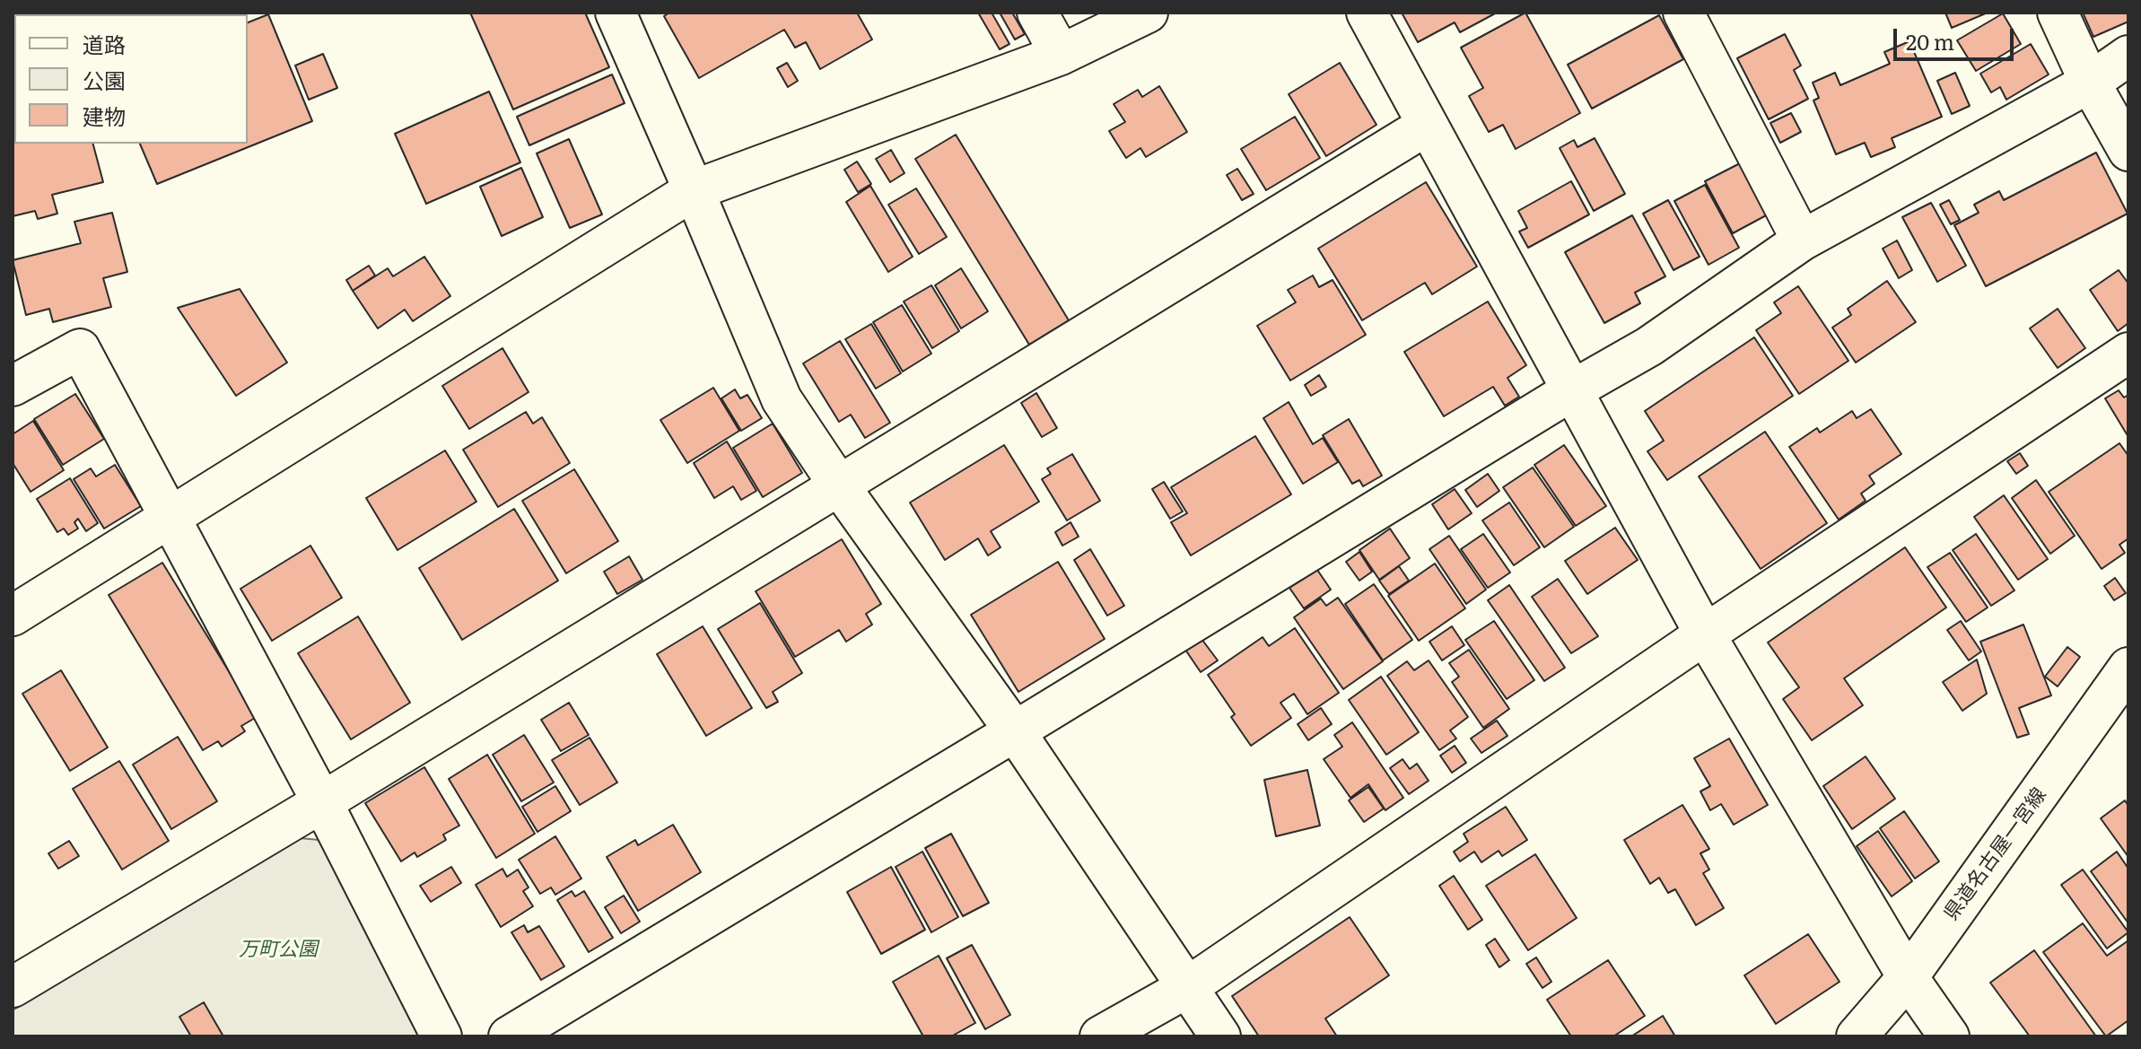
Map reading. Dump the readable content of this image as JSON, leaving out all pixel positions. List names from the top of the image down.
{
  "streets": {
    "street": ["県道名古屋一宮線"]
  },
  "parks": ["万町公園"],
  "legend": ["道路", "公園", "建物"],
  "scale_bar": "20 m"
}
